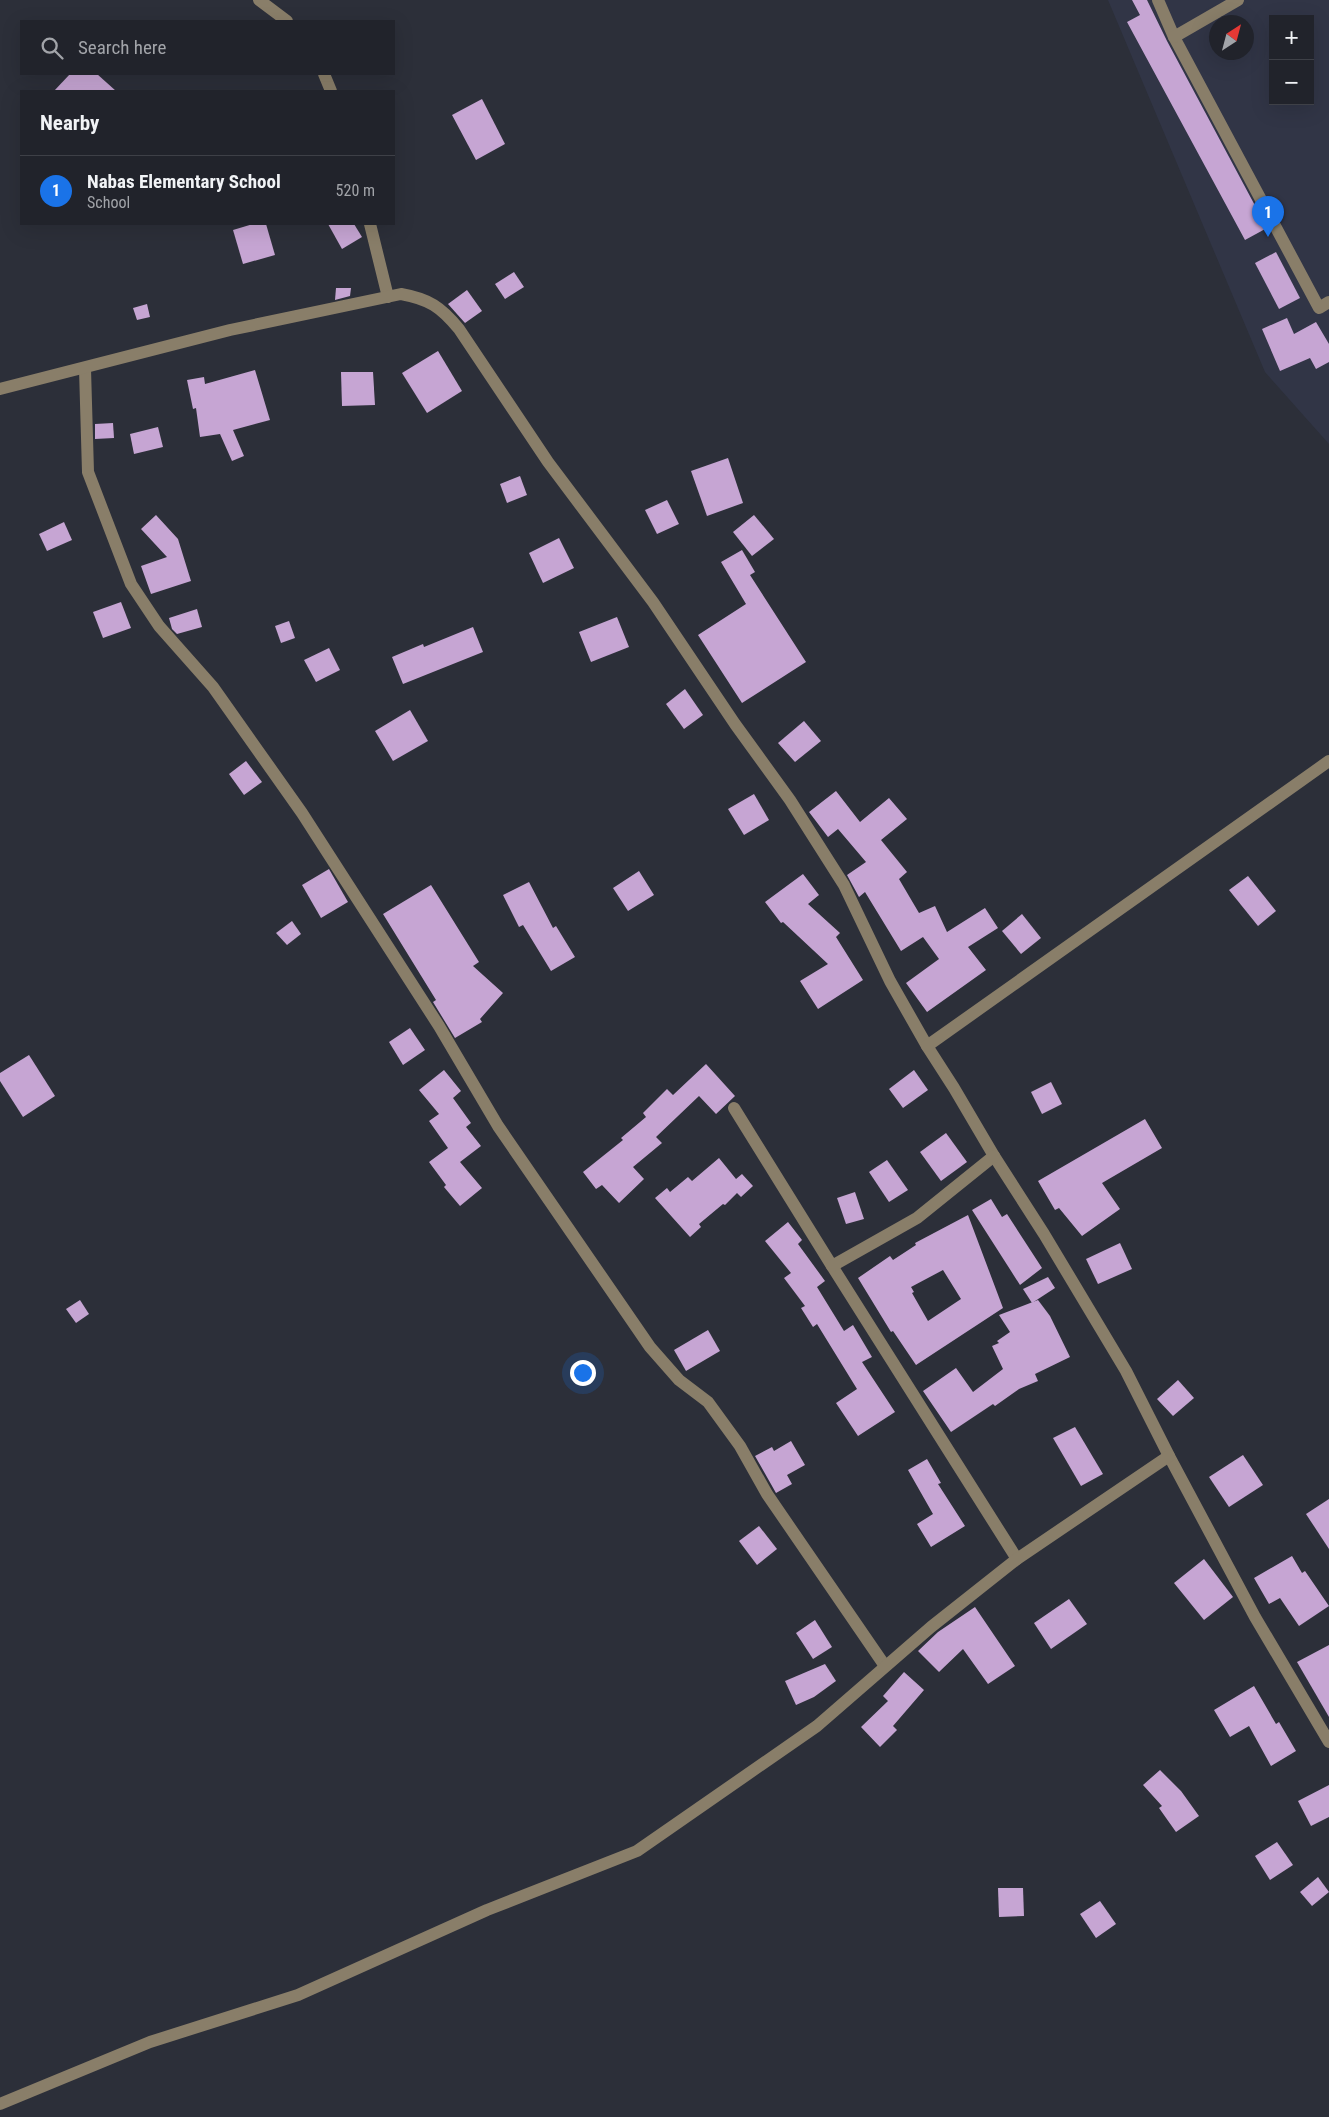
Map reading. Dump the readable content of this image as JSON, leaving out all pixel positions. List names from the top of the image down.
{
  "north": "top right",
  "page": {
    "map_buttons": ["+", "−"],
    "search": "Search here",
    "heading": "Nearby",
    "list": [
      {
        "mark": "1",
        "name": "Nabas Elementary School",
        "note": "School",
        "value": "520 m"
      }
    ],
    "pins": "1"
  }
}
